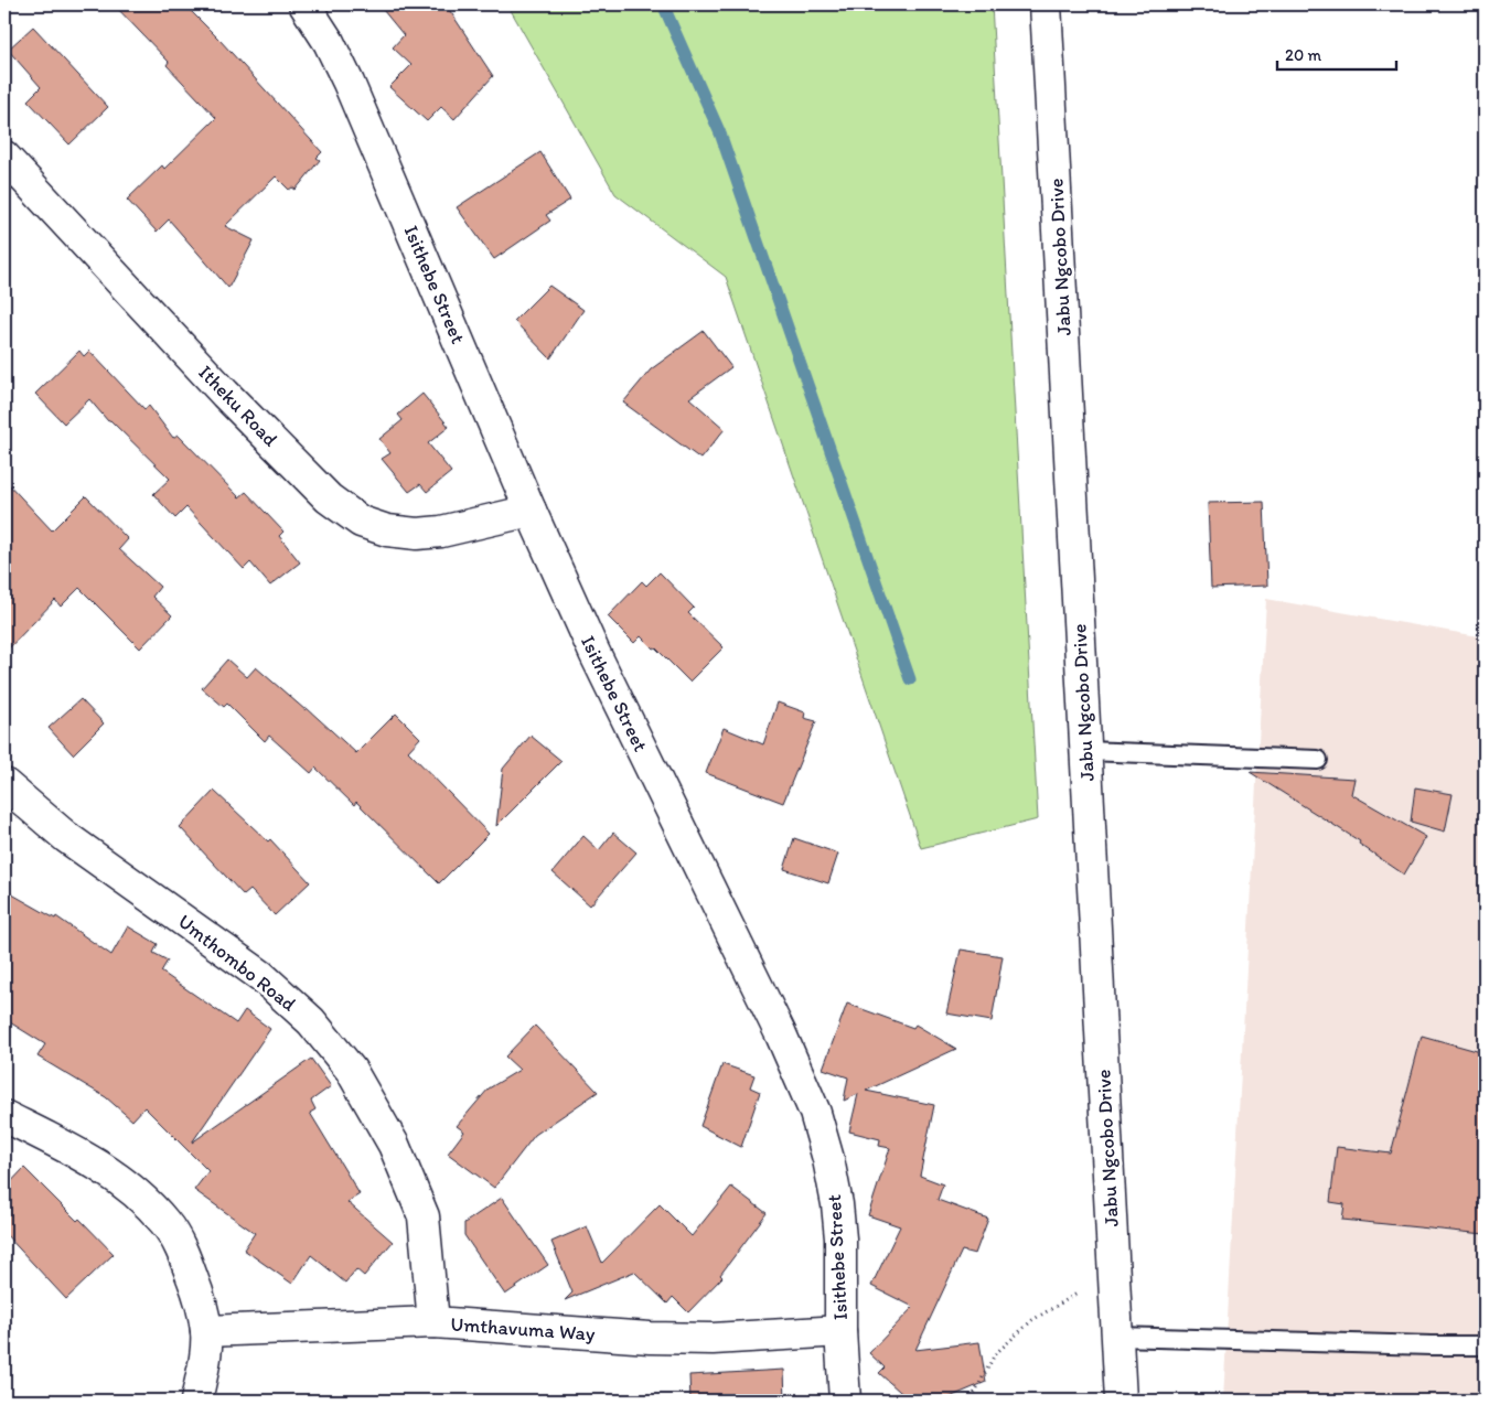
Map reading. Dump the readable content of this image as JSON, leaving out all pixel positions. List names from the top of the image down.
{
  "streets": {
    "street": [
      "Jabu Ngcobo Drive",
      "Isithebe Street",
      "Itheku Road",
      "Umthombo Road",
      "Umthavuma Way"
    ]
  },
  "crossings": [
    ["Isithebe Street", "Itheku Road"],
    ["Isithebe Street", "Umthavuma Way"],
    ["Umthombo Road", "Umthavuma Way"]
  ],
  "scale_bar": "20 m"
}
